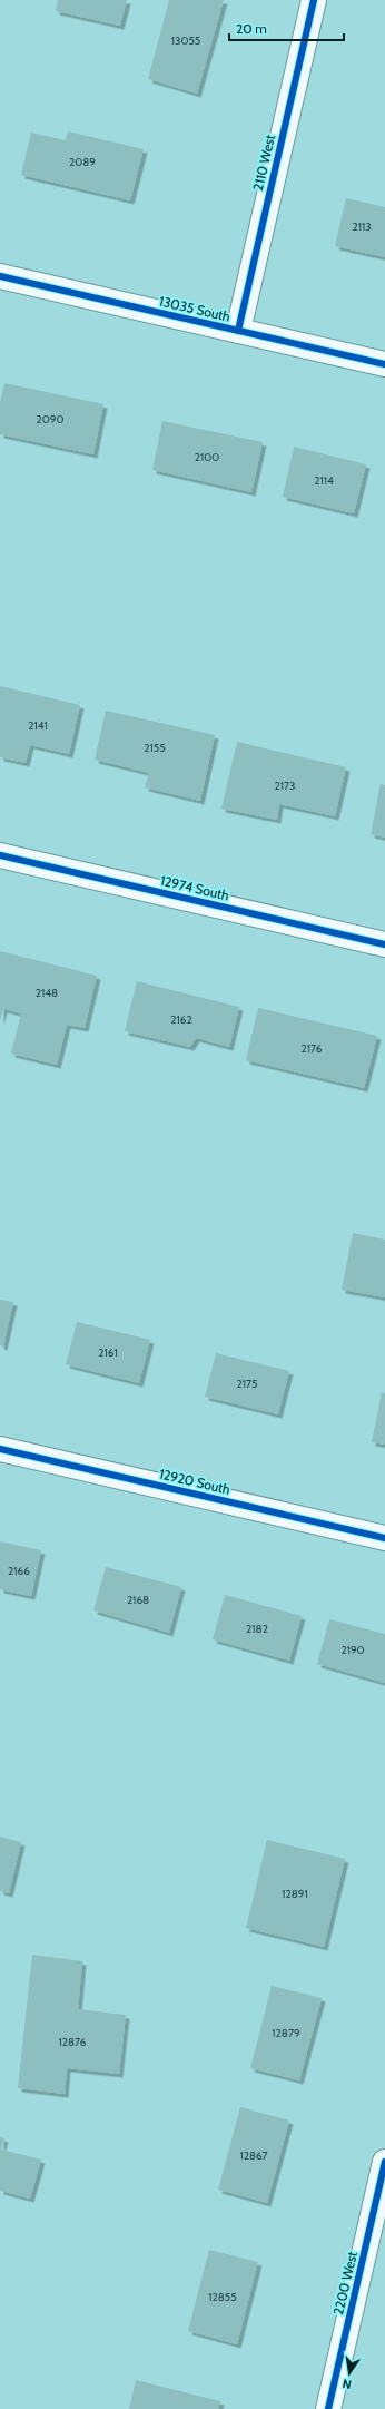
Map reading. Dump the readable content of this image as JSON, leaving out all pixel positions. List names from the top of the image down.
{
  "streets": {
    "street": [
      "2110 West",
      "13035 South",
      "12974 South",
      "12920 South",
      "2200 West"
    ]
  },
  "crossings": [
    ["2110 West", "13035 South"]
  ],
  "house_numbers": [
    "13055",
    "2089",
    "2113",
    "2090",
    "2100",
    "2114",
    "2141",
    "2155",
    "2173",
    "2148",
    "2162",
    "2176",
    "2161",
    "2175",
    "2166",
    "2168",
    "2182",
    "2190",
    "12891",
    "12879",
    "12876",
    "12867",
    "12855"
  ],
  "scale_bar": "20 m",
  "north": "bottom"
}
